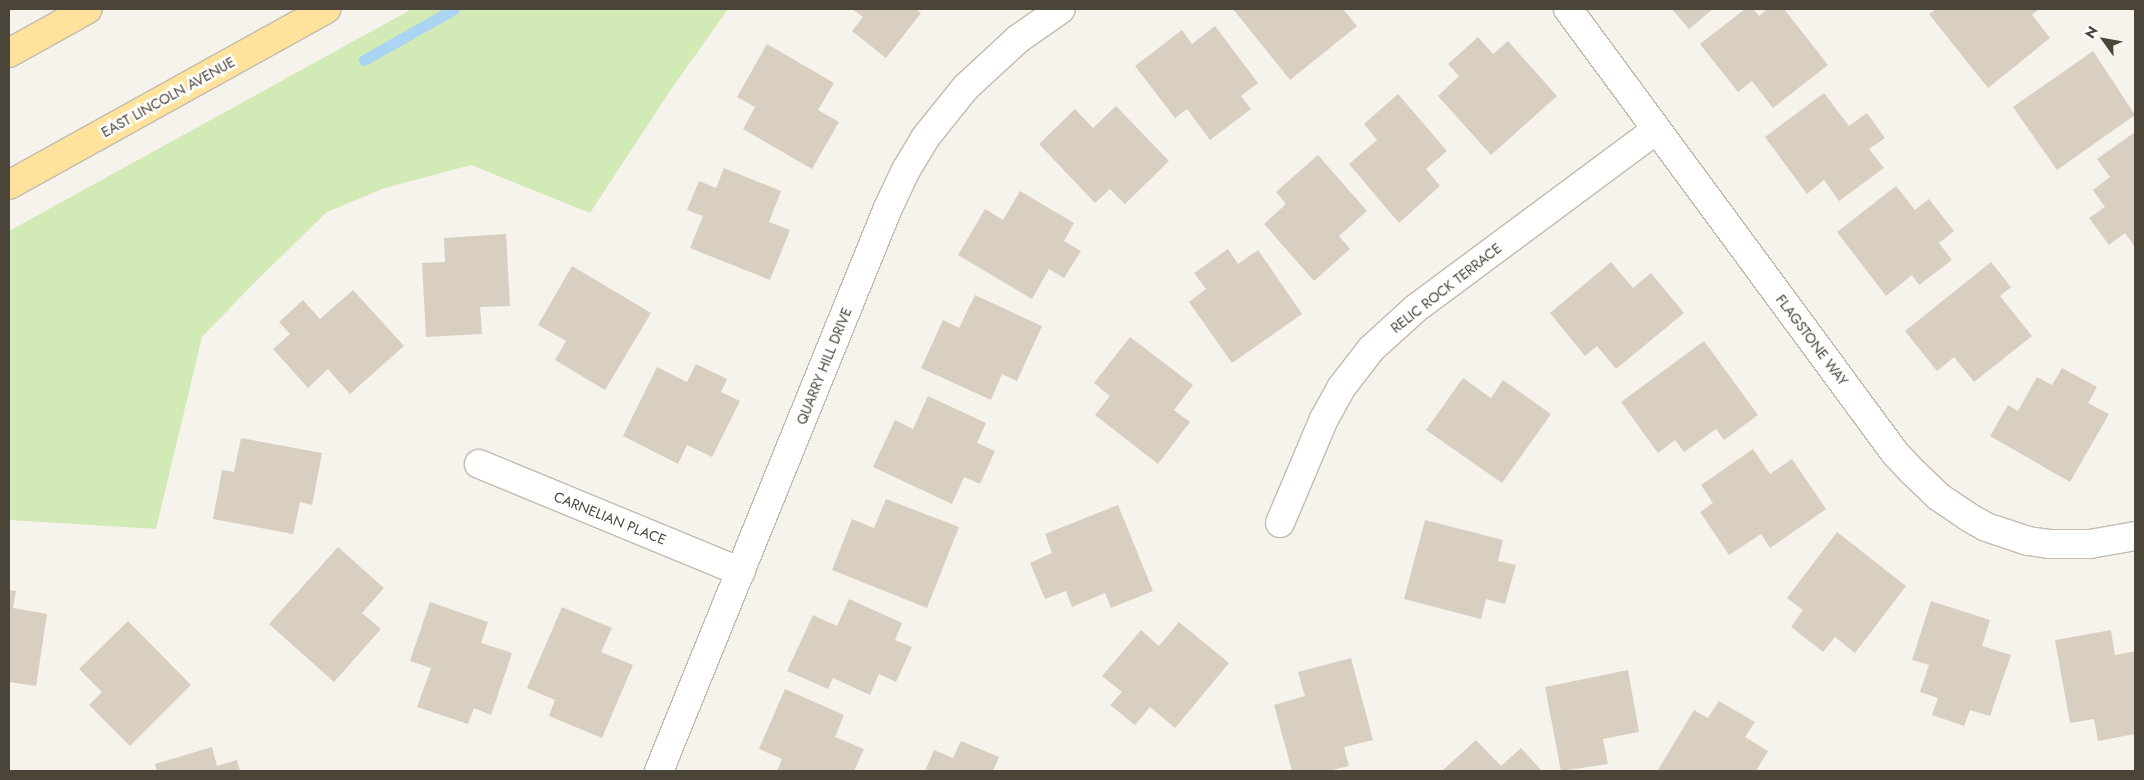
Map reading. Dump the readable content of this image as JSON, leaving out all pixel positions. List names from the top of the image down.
{
  "streets": {
    "main road": ["EAST LINCOLN AVENUE"],
    "street": [
      "RELIC ROCK TERRACE",
      "FLAGSTONE WAY",
      "QUARRY HILL DRIVE",
      "CARNELIAN PLACE"
    ]
  },
  "crossings": [
    ["RELIC ROCK TERRACE", "FLAGSTONE WAY"],
    ["QUARRY HILL DRIVE", "CARNELIAN PLACE"]
  ],
  "north": "top left"
}
